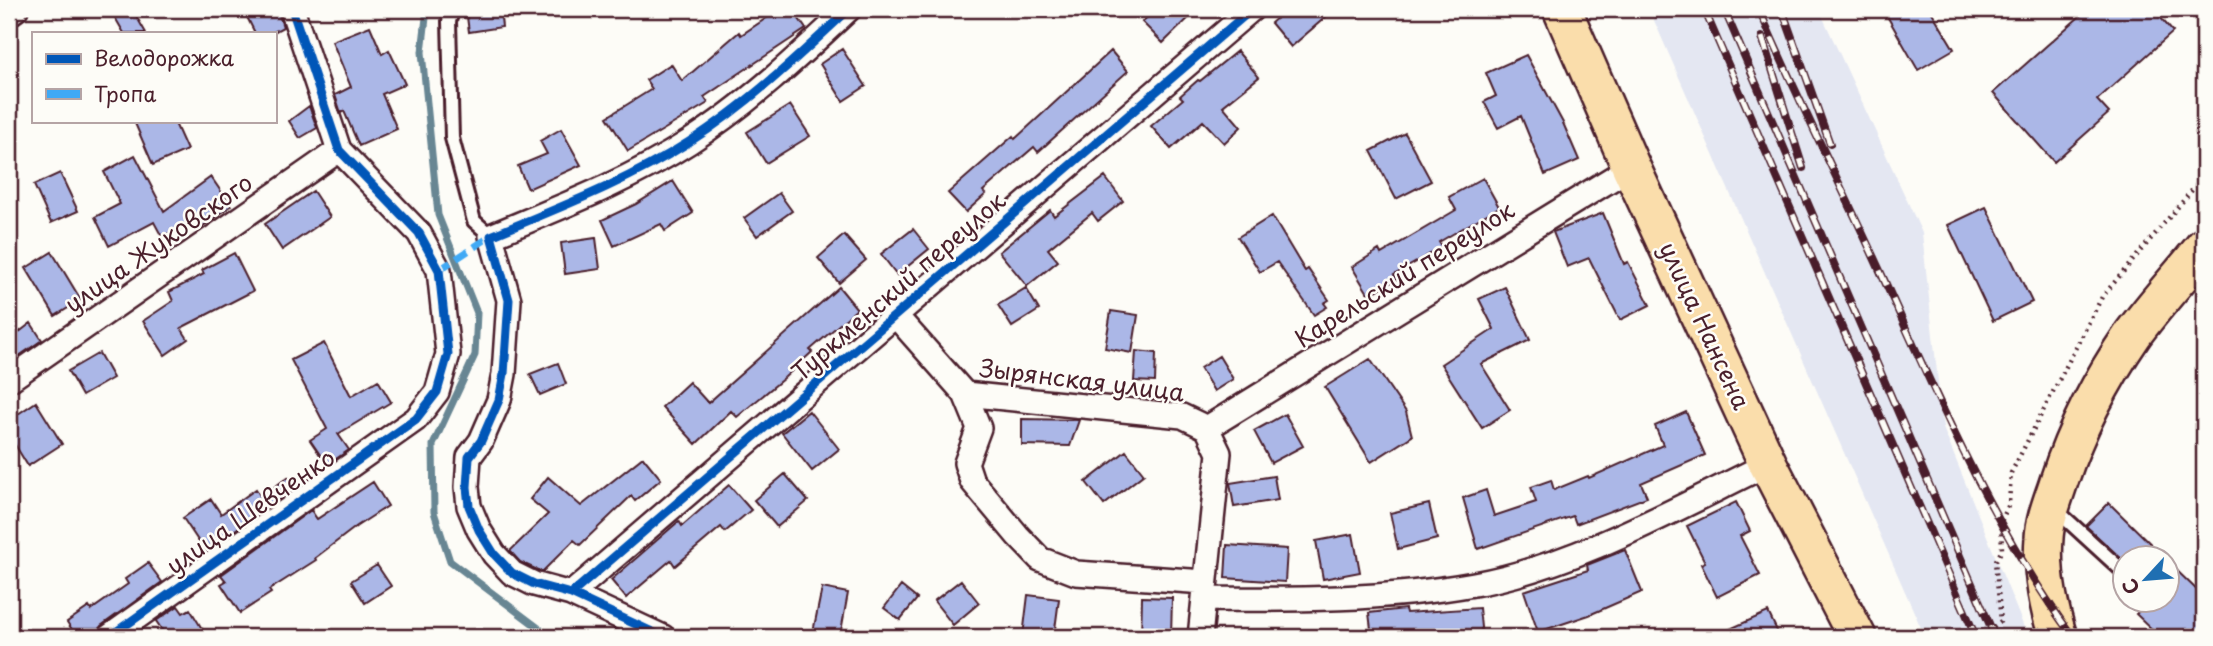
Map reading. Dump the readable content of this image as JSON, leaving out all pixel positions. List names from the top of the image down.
{
  "streets": {
    "main road": ["улица Нансена"],
    "street": [
      "улица Жуковского",
      "Карельский переулок",
      "Туркменский переулок",
      "Зырянская улица",
      "улица Шевченко"
    ]
  },
  "crossings": [
    ["улица Жуковского", "улица Шевченко"],
    ["Карельский переулок", "улица Нансена"],
    ["Карельский переулок", "Зырянская улица"],
    ["Туркменский переулок", "Зырянская улица"]
  ],
  "legend": ["Велодорожка", "Тропа"],
  "north": "bottom left"
}
